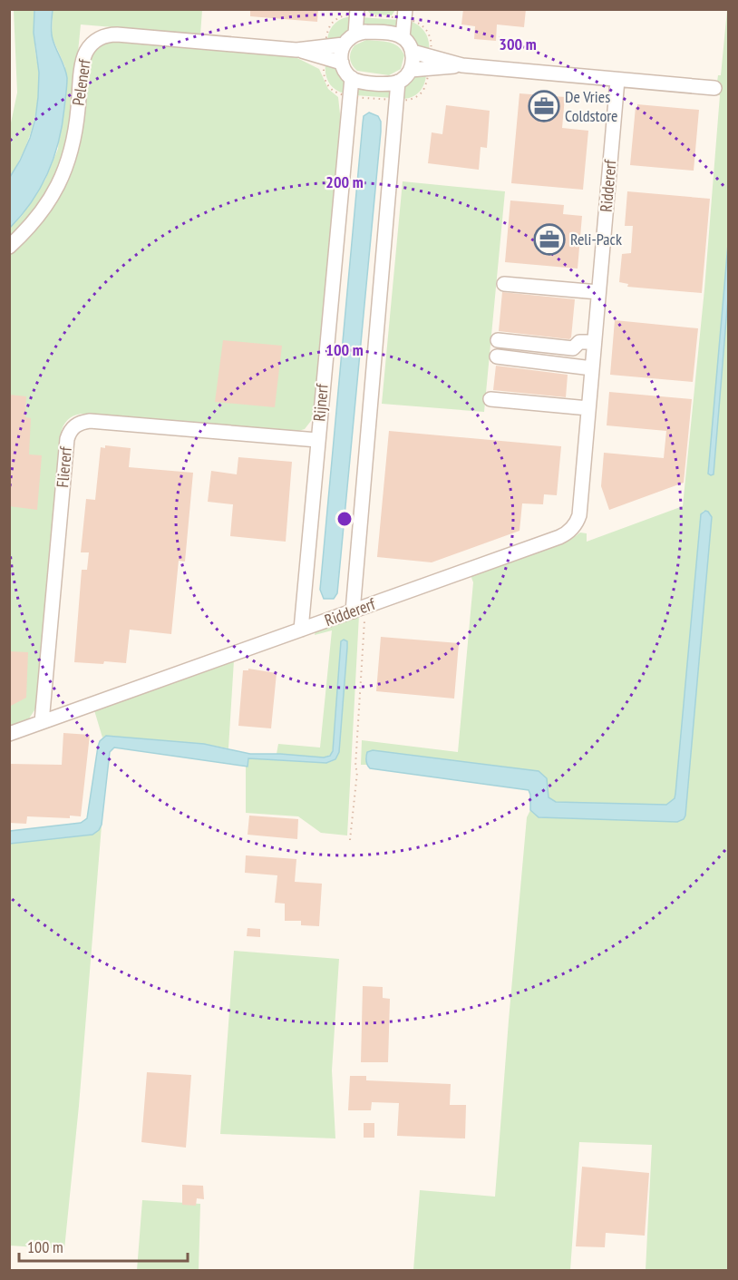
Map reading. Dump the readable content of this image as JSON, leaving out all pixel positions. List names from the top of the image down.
{
  "streets": {
    "street": [
      "Pelenerf",
      "Riddererf",
      "Rijnerf",
      "Fliererf"
    ]
  },
  "crossings": [
    ["Pelenerf", "Rijnerf"],
    ["Riddererf", "Rijnerf"],
    ["Riddererf", "Fliererf"],
    ["Rijnerf", "Fliererf"]
  ],
  "places": {
    "office": ["De Vries Coldstore", "Reli-Pack"]
  },
  "scale_bar": "100 m",
  "rings": ["300 m", "200 m", "100 m"]
}
